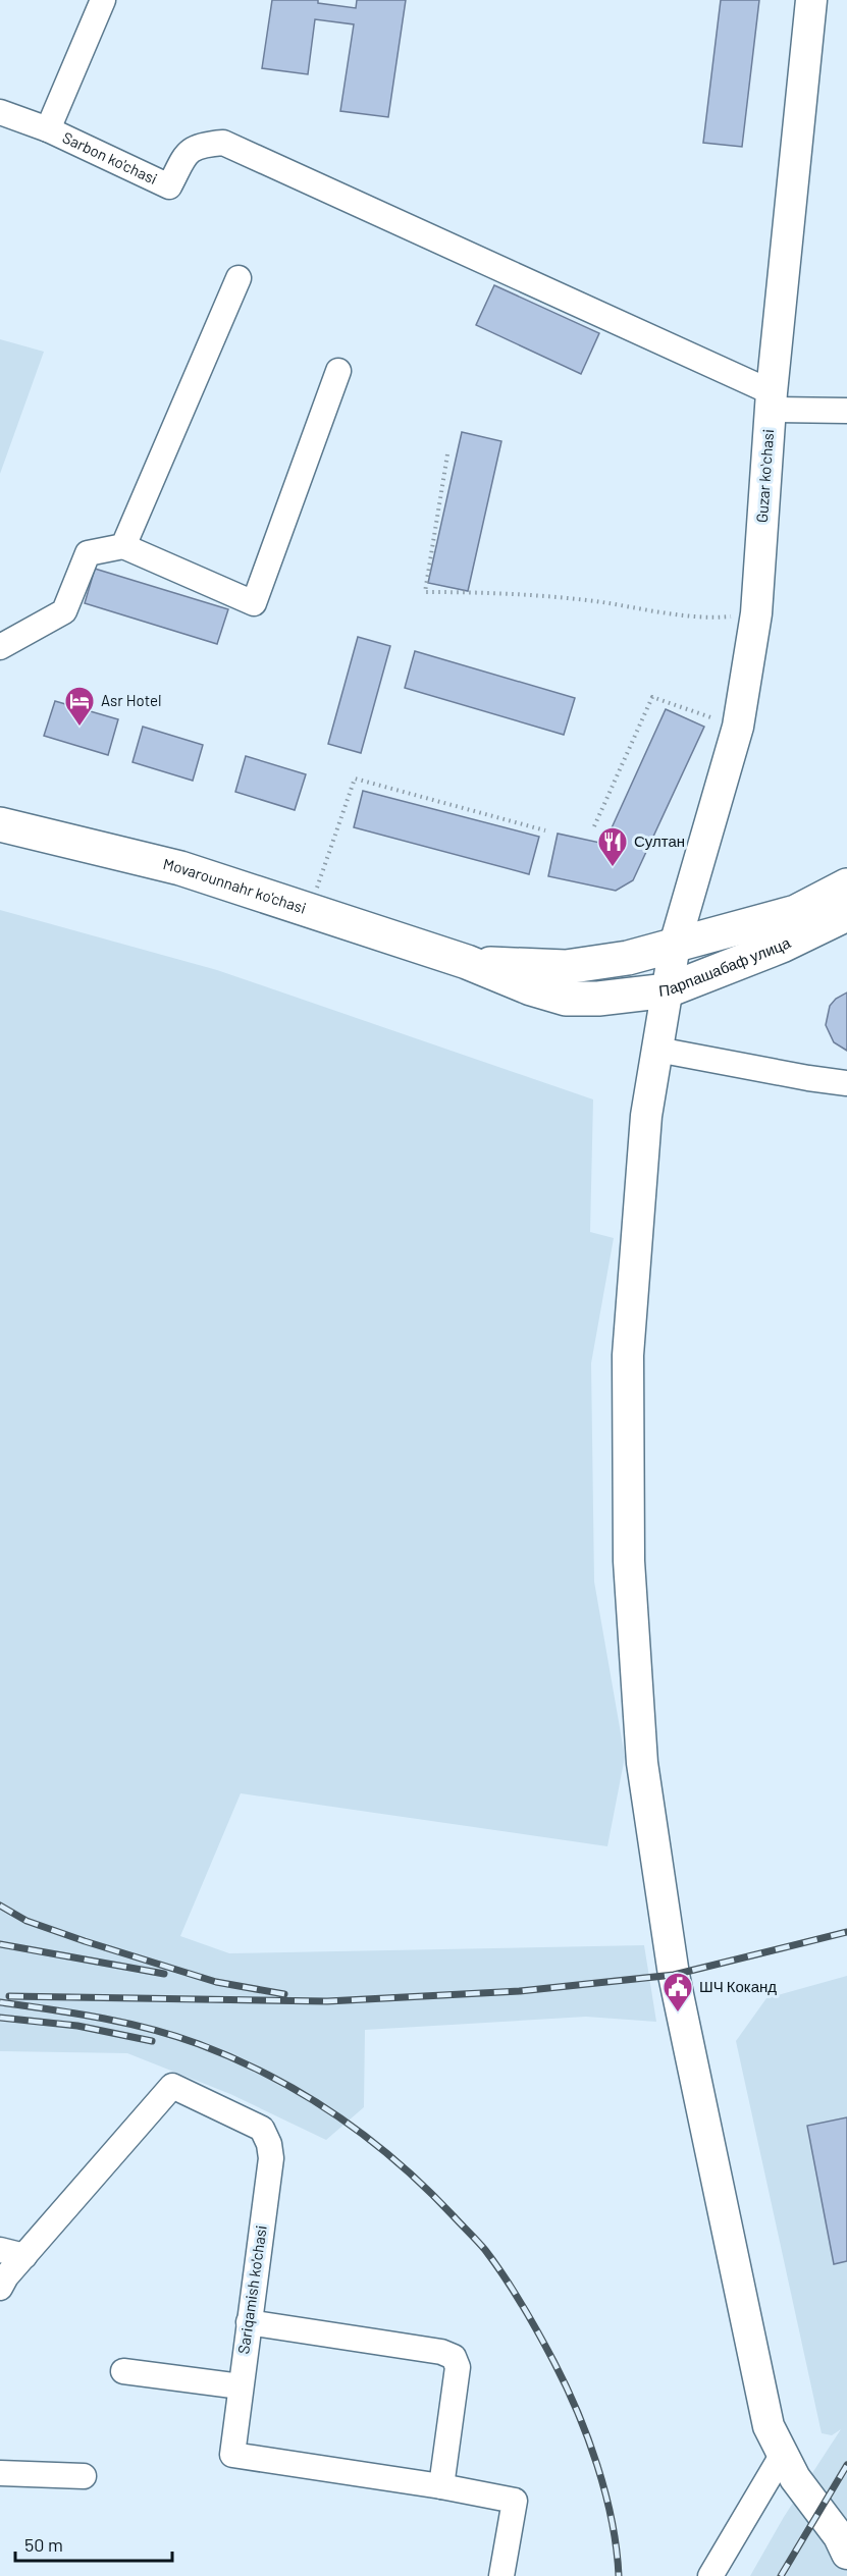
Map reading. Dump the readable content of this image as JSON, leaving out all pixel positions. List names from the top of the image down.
{
  "streets": {
    "highway": ["Movarounnahr ko'chasi", "Парпашабаф улица"],
    "main road": ["Guzar koʻchasi"],
    "street": ["Sarbon ko'chasi", "Sariqamish ko'chasi"]
  },
  "crossings": [
    ["Sarbon ko'chasi", "Guzar koʻchasi"],
    ["Guzar koʻchasi", "Movarounnahr ko'chasi"],
    ["Guzar koʻchasi", "Парпашабаф улица"],
    ["Movarounnahr ko'chasi", "Парпашабаф улица"]
  ],
  "places": {
    "hotel": ["Asr Hotel"],
    "restaurant": ["Султан"],
    "public building": ["ШЧ Коканд"]
  },
  "scale_bar": "50 m"
}
